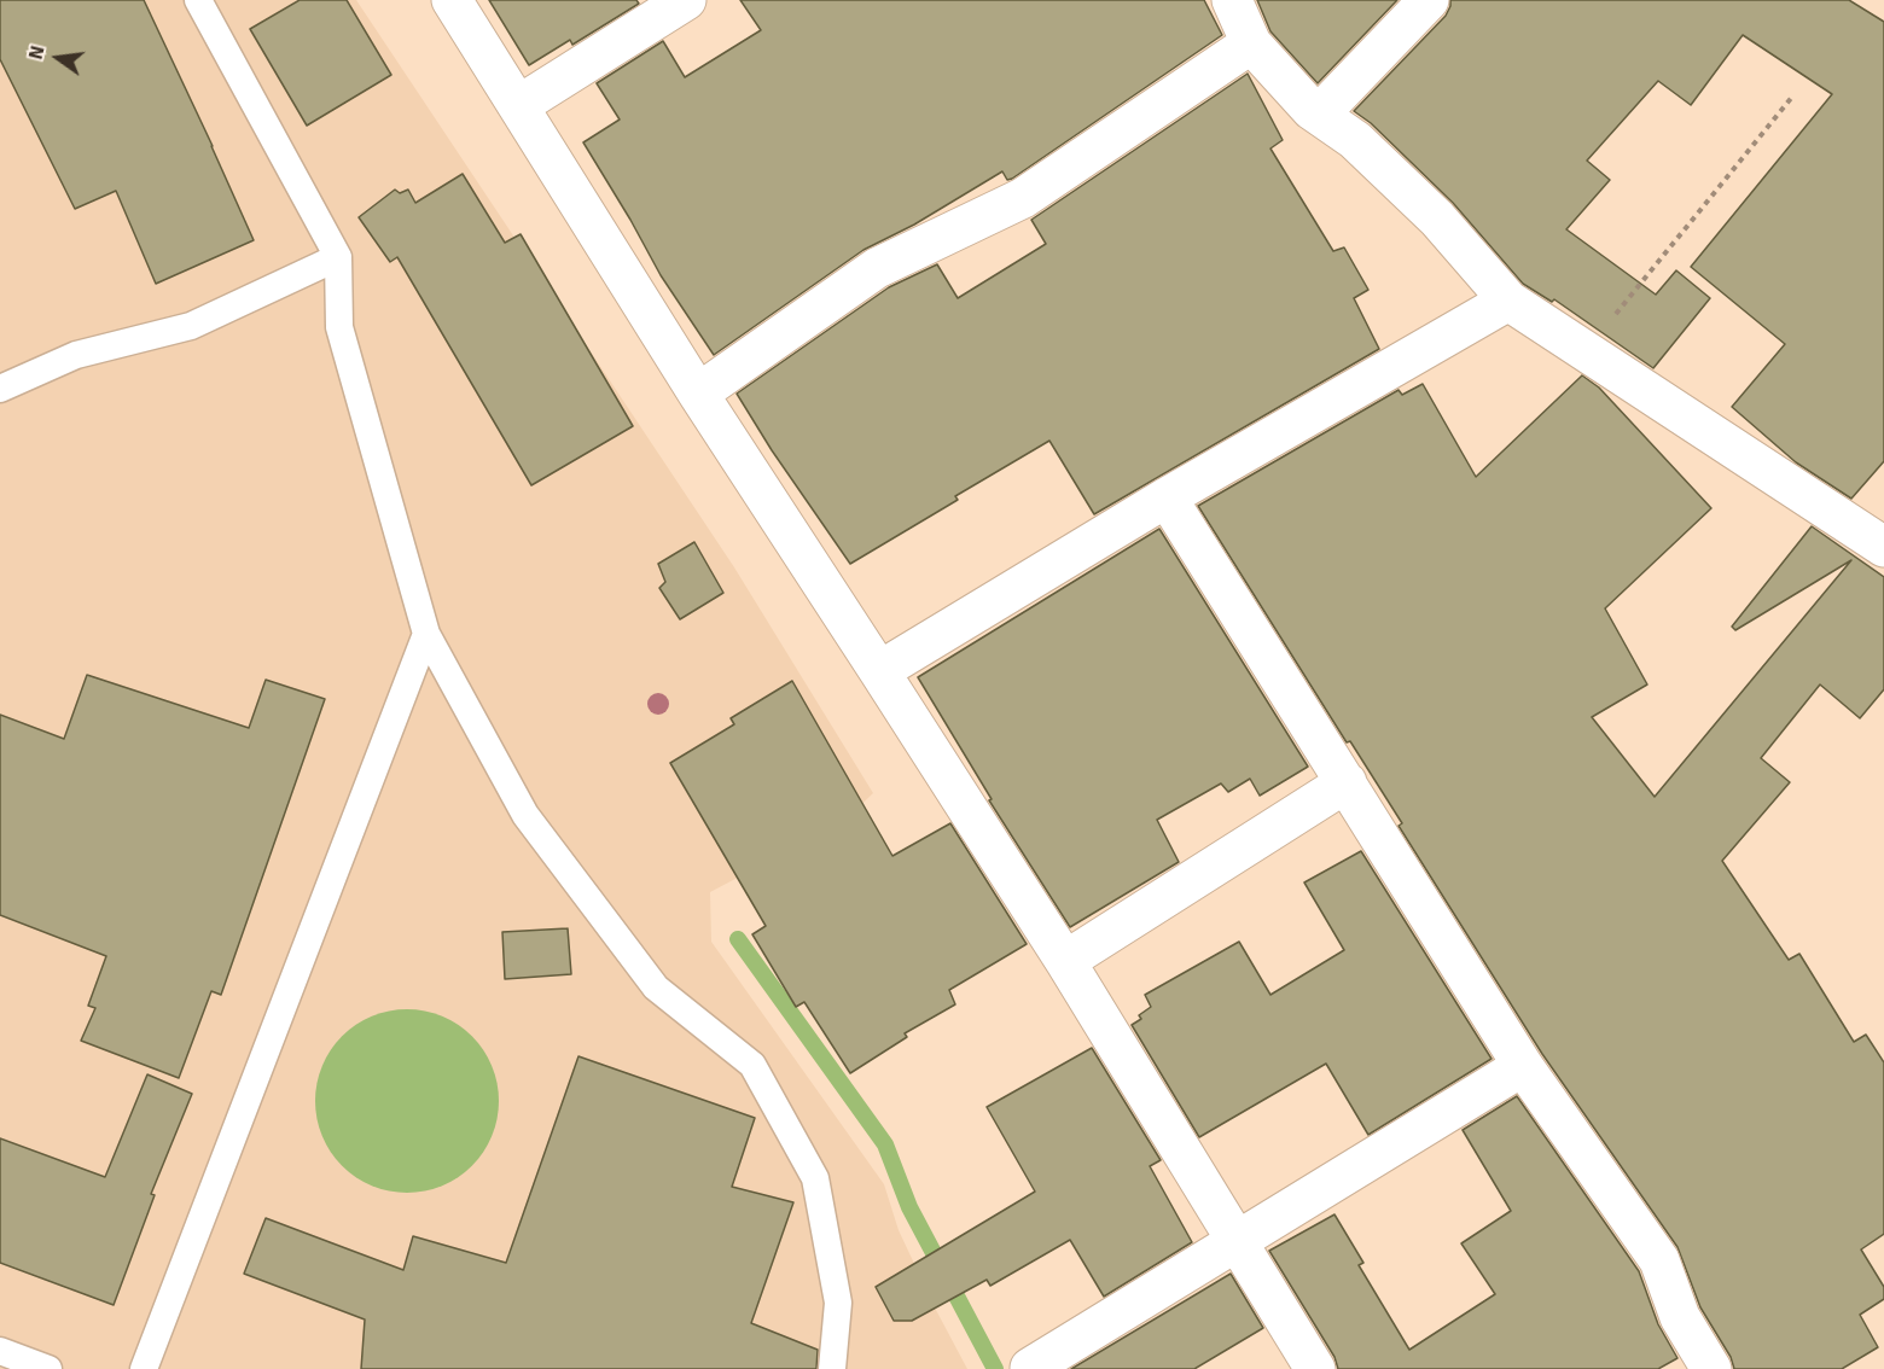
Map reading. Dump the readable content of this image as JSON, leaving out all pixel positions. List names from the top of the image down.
{
  "north": "left"
}
